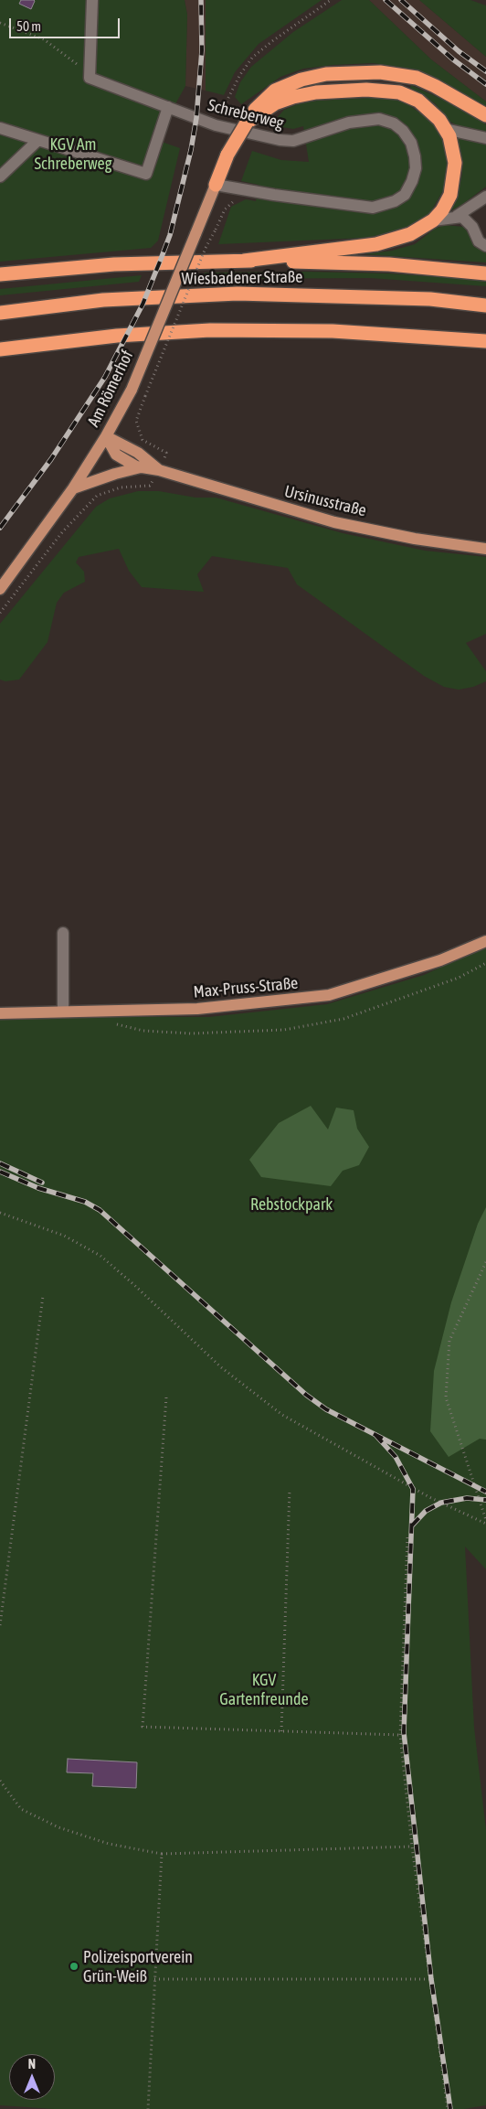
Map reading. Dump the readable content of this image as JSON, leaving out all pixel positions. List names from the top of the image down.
{
  "streets": {
    "highway": ["Wiesbadener Straße"],
    "main road": ["Am Römerhof", "Ursinusstraße", "Max-Pruss-Straße"],
    "street": ["Schreberweg"]
  },
  "crossings": [
    ["Schreberweg", "Am Römerhof"],
    ["Am Römerhof", "Ursinusstraße"]
  ],
  "parks": ["KGV Am Schreberweg", "Rebstockpark", "KGV Gartenfreunde"],
  "places": ["Polizeisportverein Grün-Weiß"],
  "scale_bar": "50 m",
  "north": "top"
}
